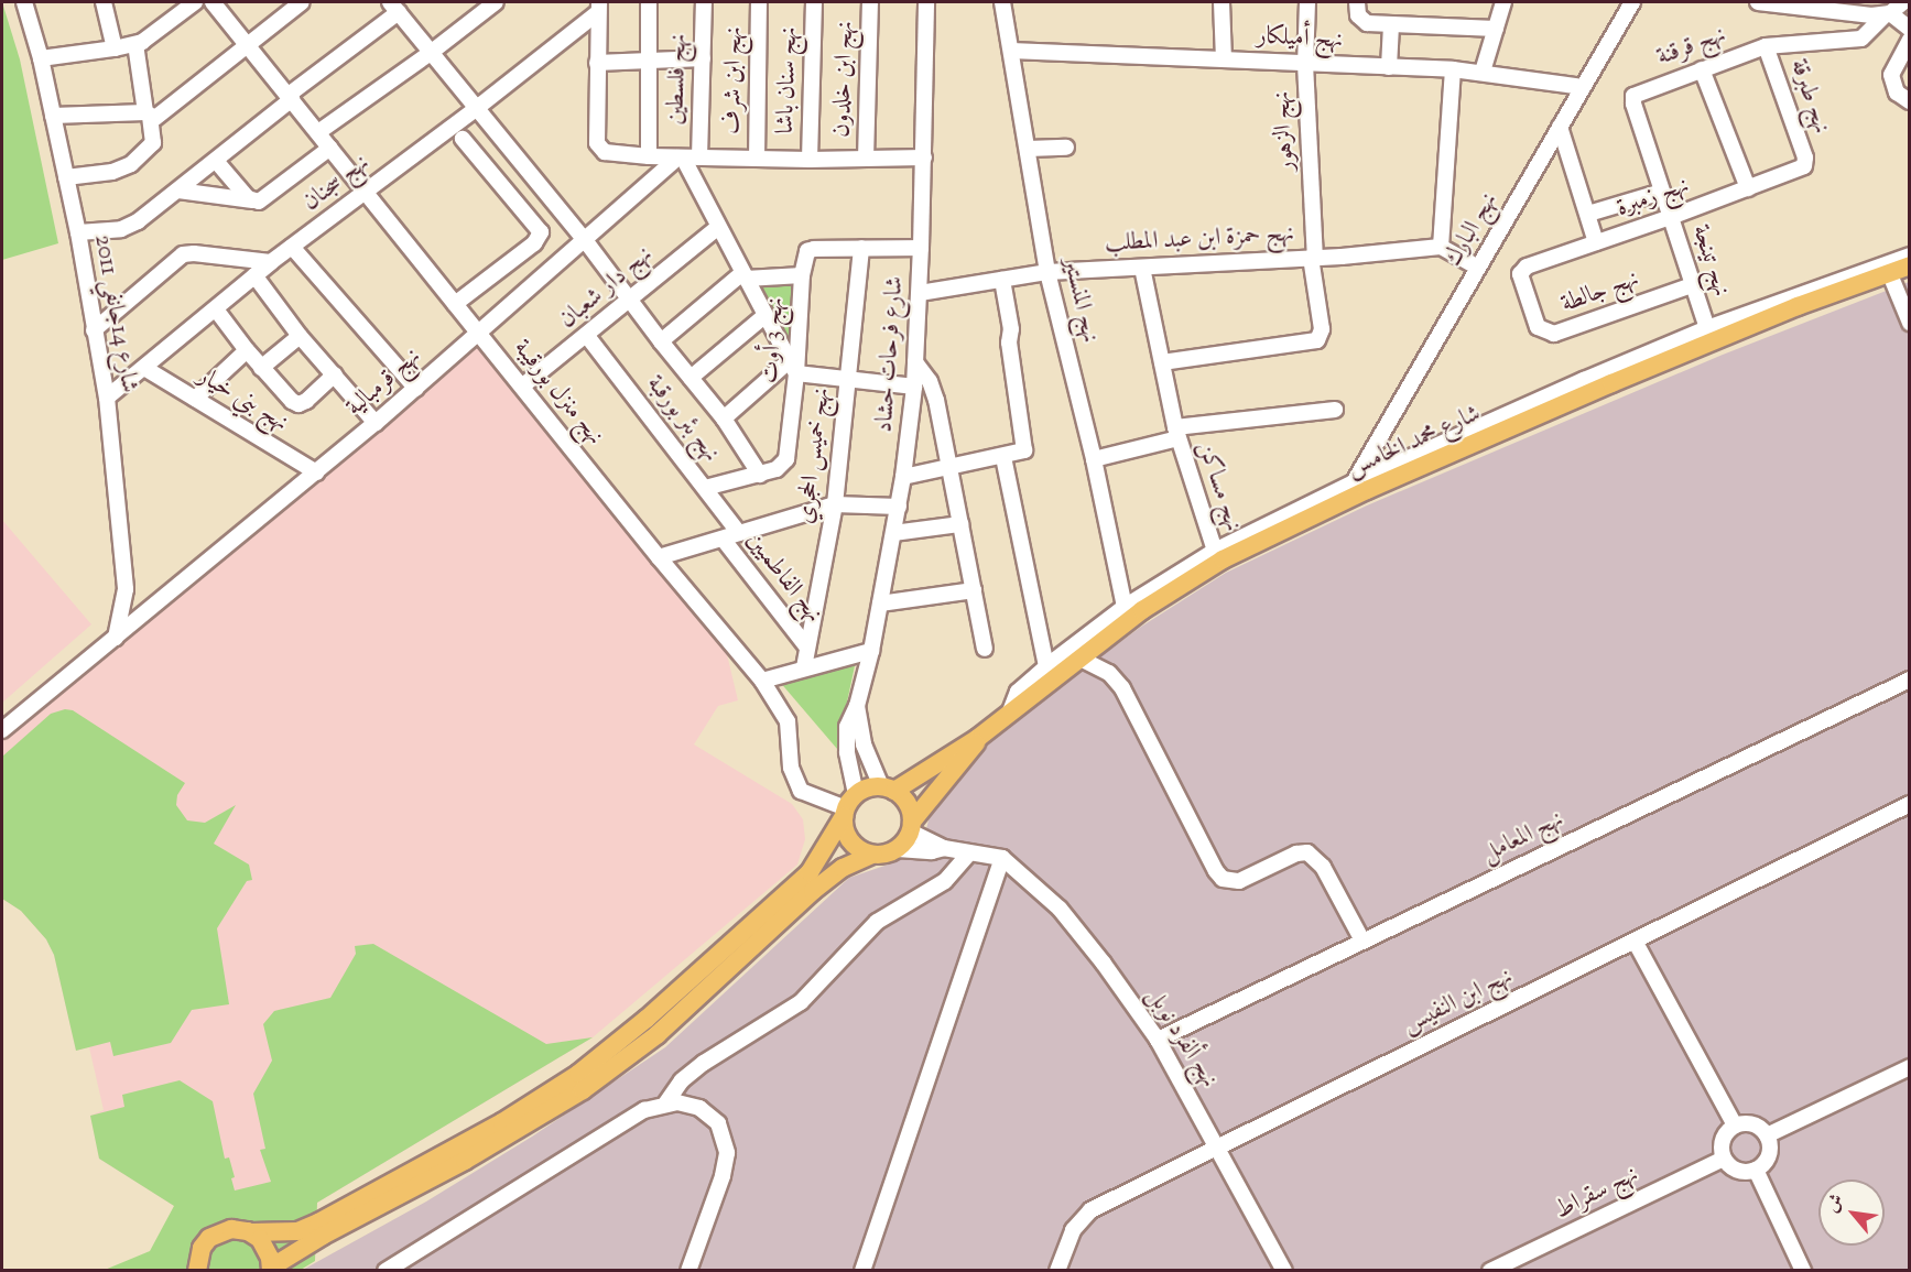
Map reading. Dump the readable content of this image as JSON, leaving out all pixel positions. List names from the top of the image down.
{
  "streets": {
    "main road": ["شارع محمد الخامس"],
    "street": [
      "نهج أميلكار",
      "نهج قرقنة",
      "نهج فلسطين",
      "نهج ابن خلدون",
      "نهج ابن شرف",
      "نهج سنان باشا",
      "نهج طبرقة",
      "نهج الزهور",
      "نهج سجنان",
      "نهج زمبرة",
      "نهج البارك",
      "نهج حمزة ابن عبد المطلب",
      "نهج تينجة",
      "نهج دار شعبان",
      "نهج جالطة",
      "نهج المنستير",
      "شارع 14جانفي 2011",
      "نهج 3 أوت",
      "شارع فرحات حشاد",
      "نهج قرمبالية",
      "نهج منزل بورقيبة",
      "نهج بني خيار",
      "نهج بئر بورقبة",
      "نهج خميس الحجري",
      "نهج مساكن",
      "نهج الفاطميين",
      "نهج المعامل",
      "نهج ابن النفيس",
      "نهج ألفرد نوبل",
      "نهج سقراط"
    ]
  },
  "crossings": [
    ["نهج أميلكار", "نهج الزهور"],
    ["نهج أميلكار", "نهج البارك"],
    ["نهج أميلكار", "نهج المنستير"],
    ["نهج قرقنة", "نهج طبرقة"],
    ["نهج قرقنة", "نهج تينجة"],
    ["نهج طبرقة", "نهج زمبرة"],
    ["نهج الزهور", "نهج حمزة ابن عبد المطلب"],
    ["نهج الزهور", "نهج مساكن"],
    ["نهج سجنان", "شارع 14جانفي 2011"],
    ["نهج سجنان", "نهج منزل بورقيبة"],
    ["نهج سجنان", "نهج بني خيار"],
    ["نهج زمبرة", "نهج تينجة"],
    ["نهج زمبرة", "نهج جالطة"],
    ["نهج حمزة ابن عبد المطلب", "نهج المنستير"],
    ["نهج حمزة ابن عبد المطلب", "شارع فرحات حشاد"],
    ["نهج حمزة ابن عبد المطلب", "نهج مساكن"],
    ["نهج تينجة", "نهج جالطة"],
    ["نهج دار شعبان", "نهج منزل بورقيبة"],
    ["نهج دار شعبان", "نهج بئر بورقبة"],
    ["شارع 14جانفي 2011", "نهج قرمبالية"],
    ["نهج 3 أوت", "شارع فرحات حشاد"],
    ["نهج 3 أوت", "نهج بئر بورقبة"],
    ["نهج 3 أوت", "نهج خميس الحجري"],
    ["شارع فرحات حشاد", "نهج منزل بورقيبة"],
    ["نهج قرمبالية", "نهج منزل بورقيبة"],
    ["نهج قرمبالية", "نهج بني خيار"],
    ["نهج خميس الحجري", "نهج الفاطميين"],
    ["نهج المعامل", "نهج ألفرد نوبل"],
    ["نهج ابن النفيس", "نهج ألفرد نوبل"]
  ],
  "north": "top left"
}
